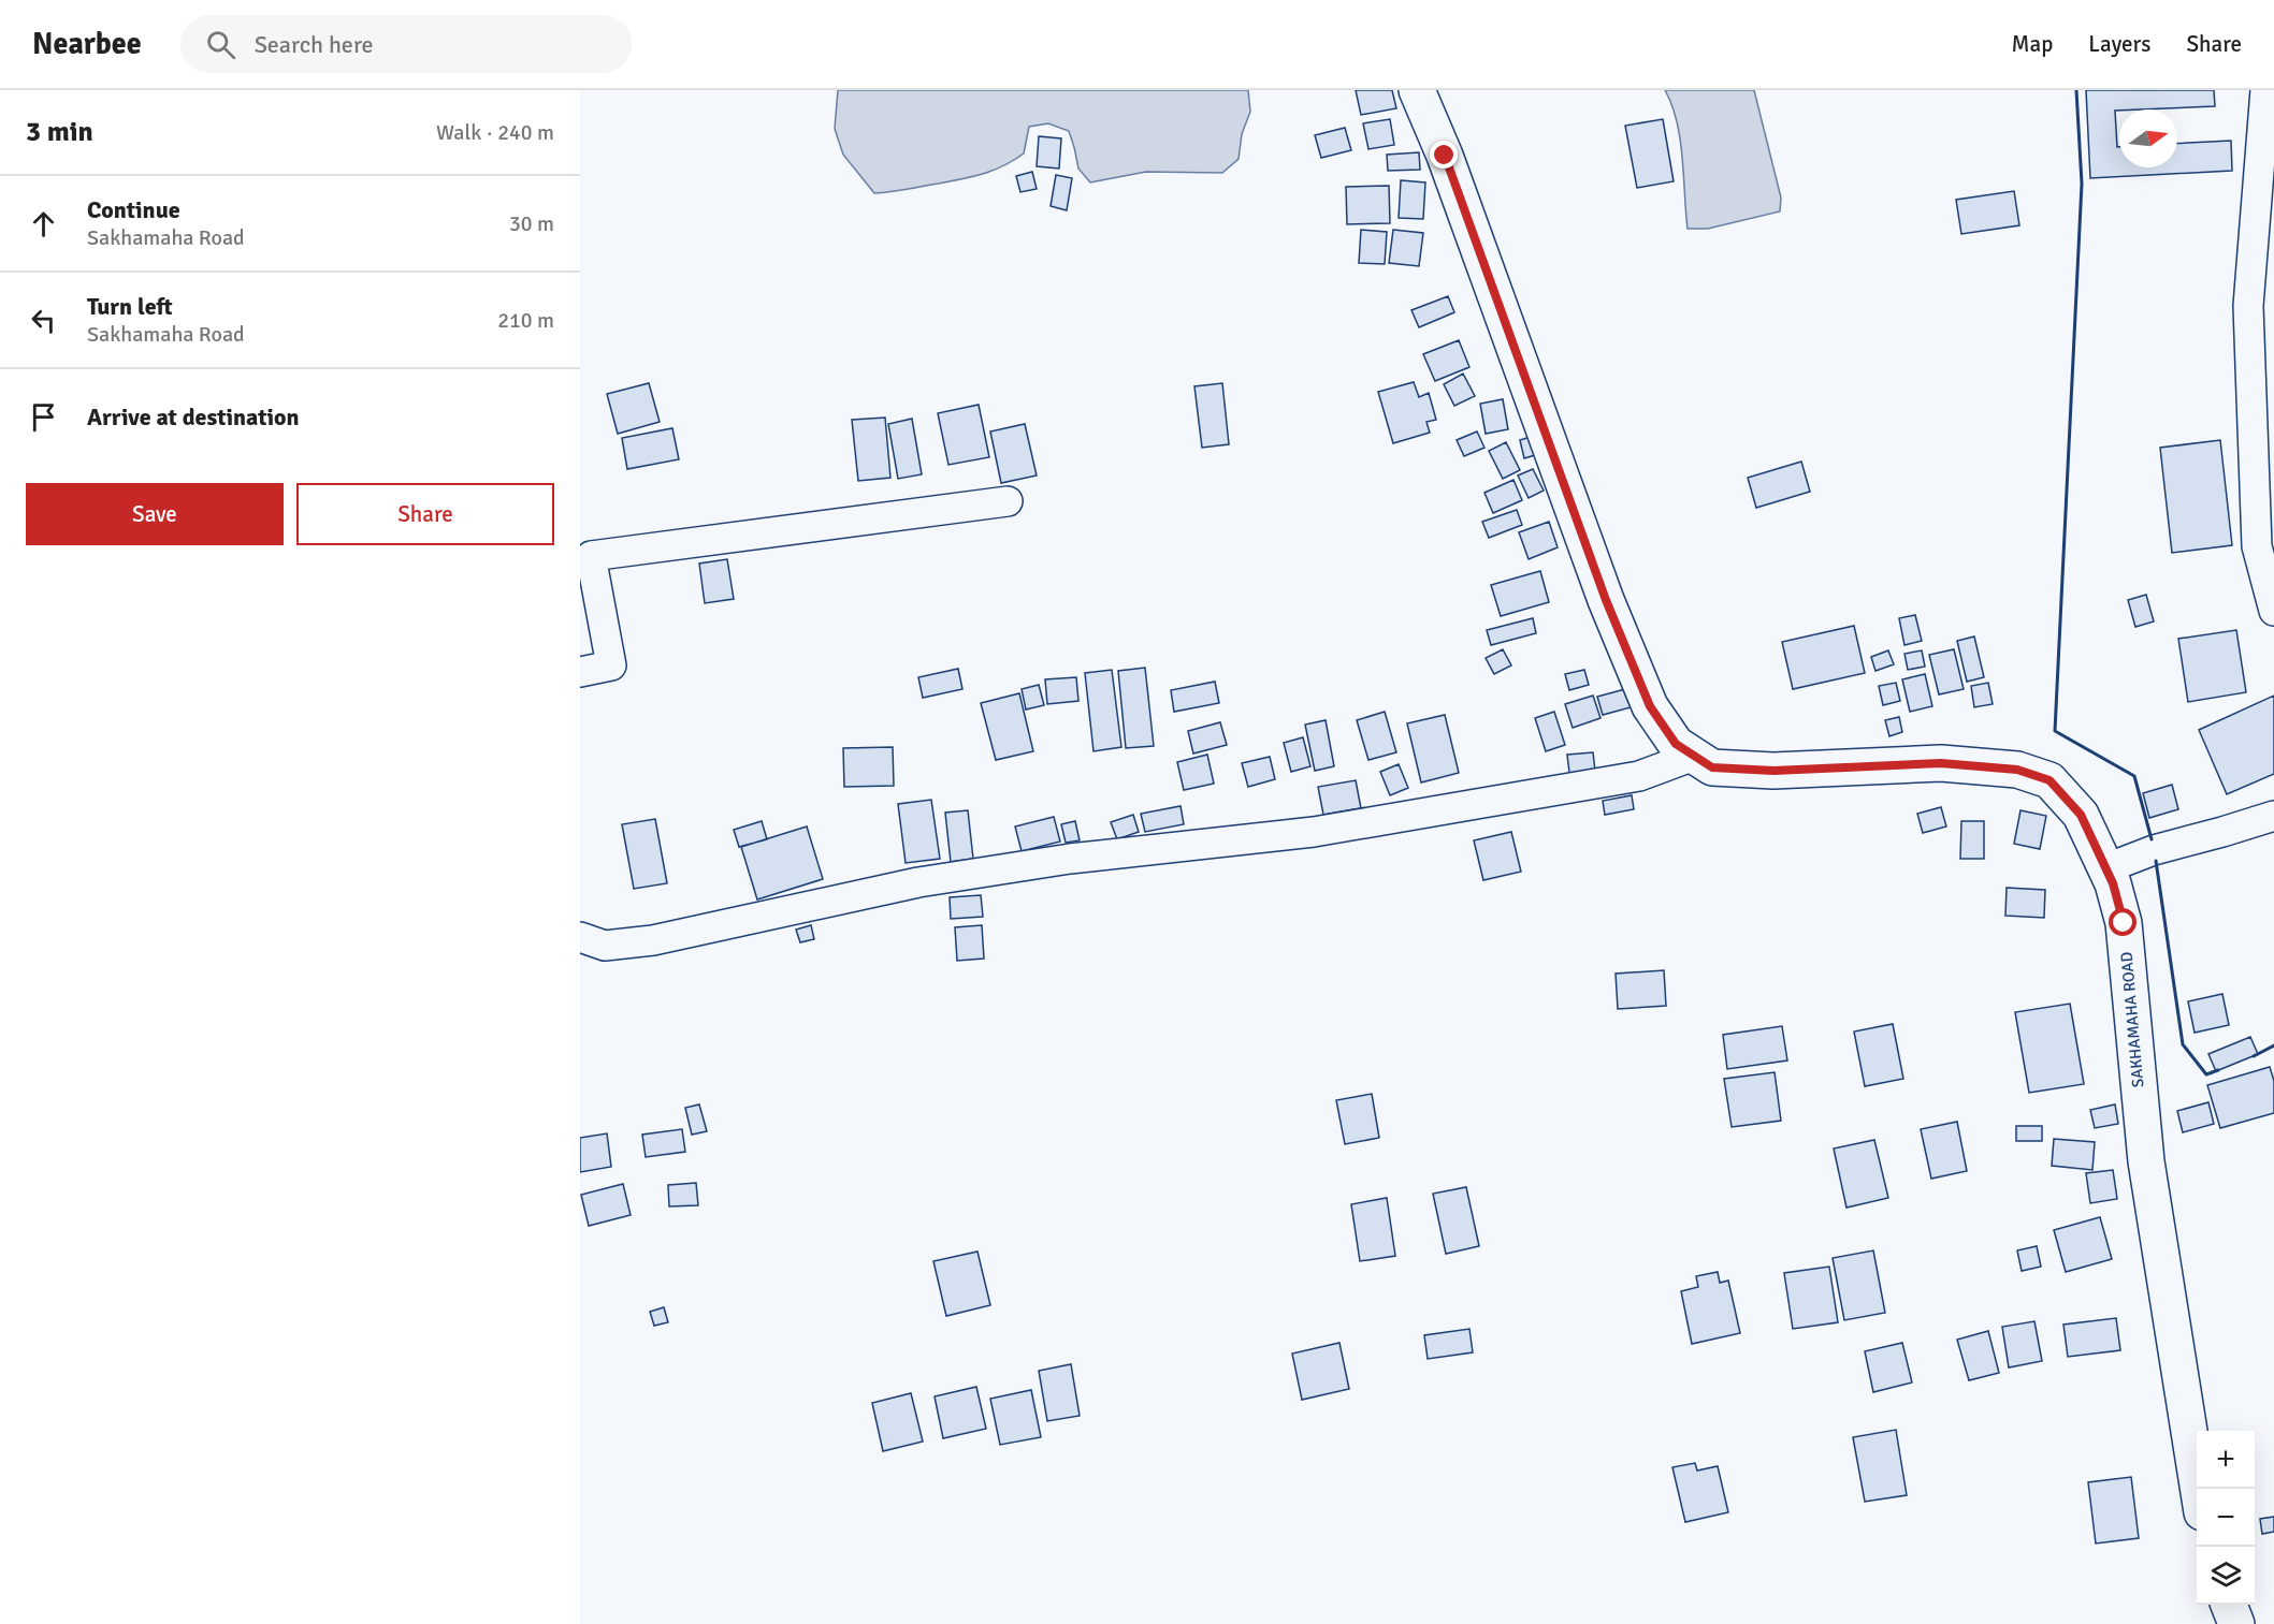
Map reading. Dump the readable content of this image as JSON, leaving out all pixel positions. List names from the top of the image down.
{
  "streets": {
    "street": ["SAKHAMAHA ROAD"]
  },
  "north": "right",
  "page": {
    "header": "Nearbee",
    "search": "Search here",
    "nav": ["Map", "Layers", "Share"],
    "heading": ["3 min", "Walk · 240 m"],
    "list": [
      ["Continue", "Sakhamaha Road", "30 m"],
      ["Turn left", "Sakhamaha Road", "210 m"],
      "Arrive at destination"
    ],
    "buttons": ["Save", "Share"],
    "map_buttons": ["+", "−"]
  }
}
